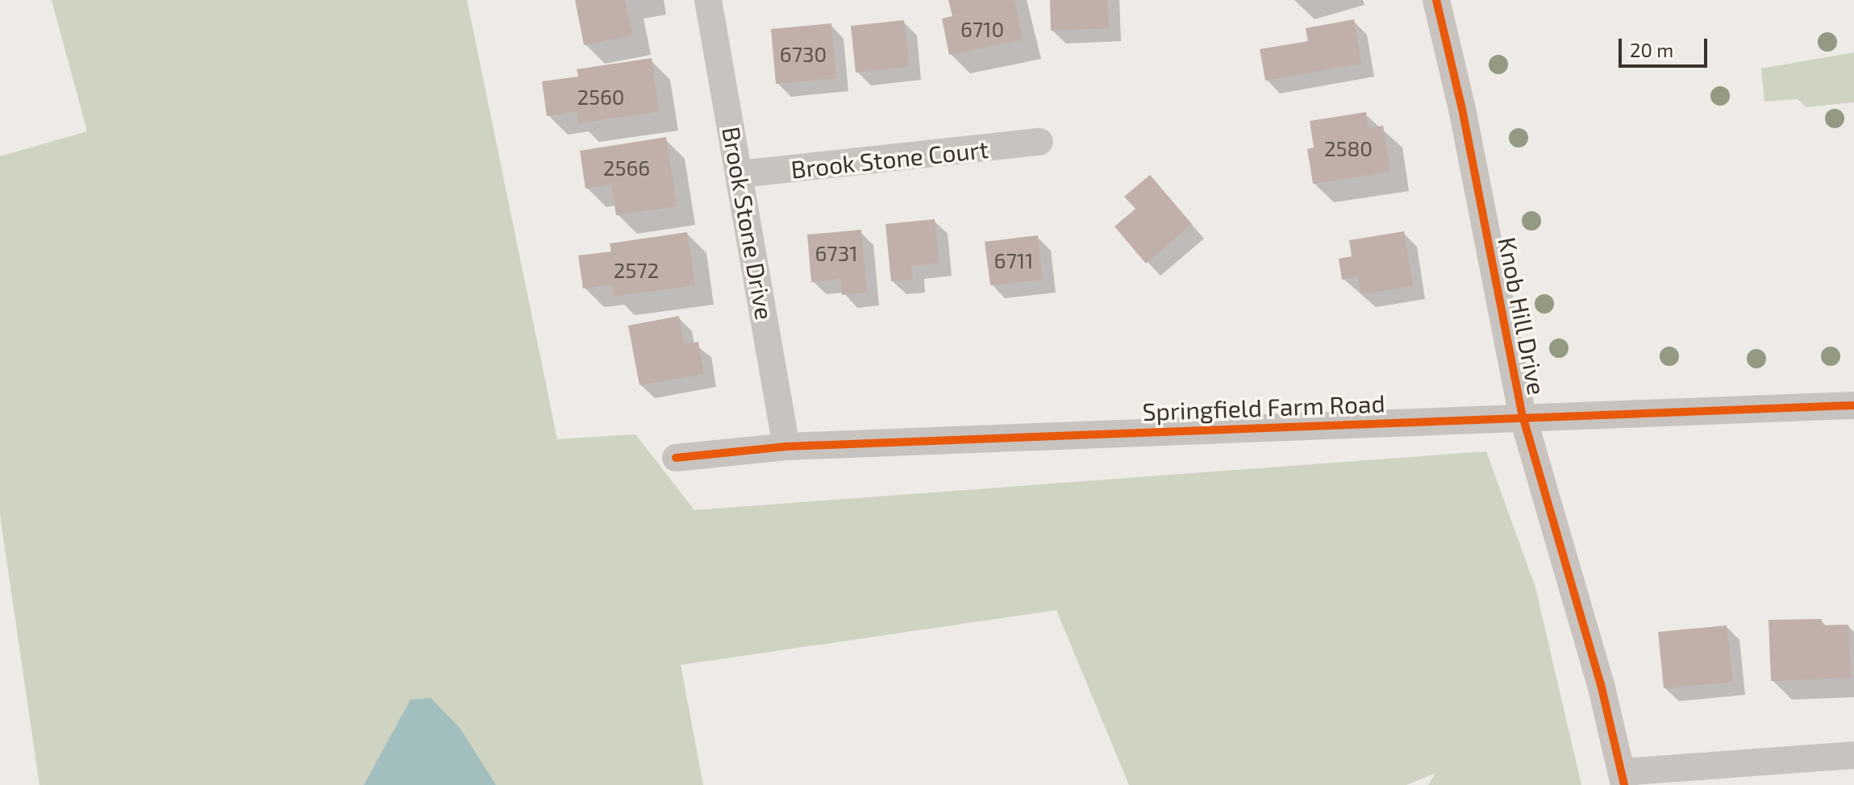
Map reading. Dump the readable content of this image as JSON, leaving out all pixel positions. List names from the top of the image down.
{
  "streets": {
    "street": [
      "Brook Stone Court",
      "Brook Stone Drive",
      "Knob Hill Drive",
      "Springfield Farm Road"
    ]
  },
  "crossings": [
    ["Brook Stone Court", "Brook Stone Drive"],
    ["Brook Stone Drive", "Springfield Farm Road"],
    ["Knob Hill Drive", "Springfield Farm Road"]
  ],
  "house_numbers": [
    "6710",
    "6730",
    "2560",
    "2580",
    "2566",
    "6731",
    "6711",
    "2572"
  ],
  "scale_bar": "20 m"
}
